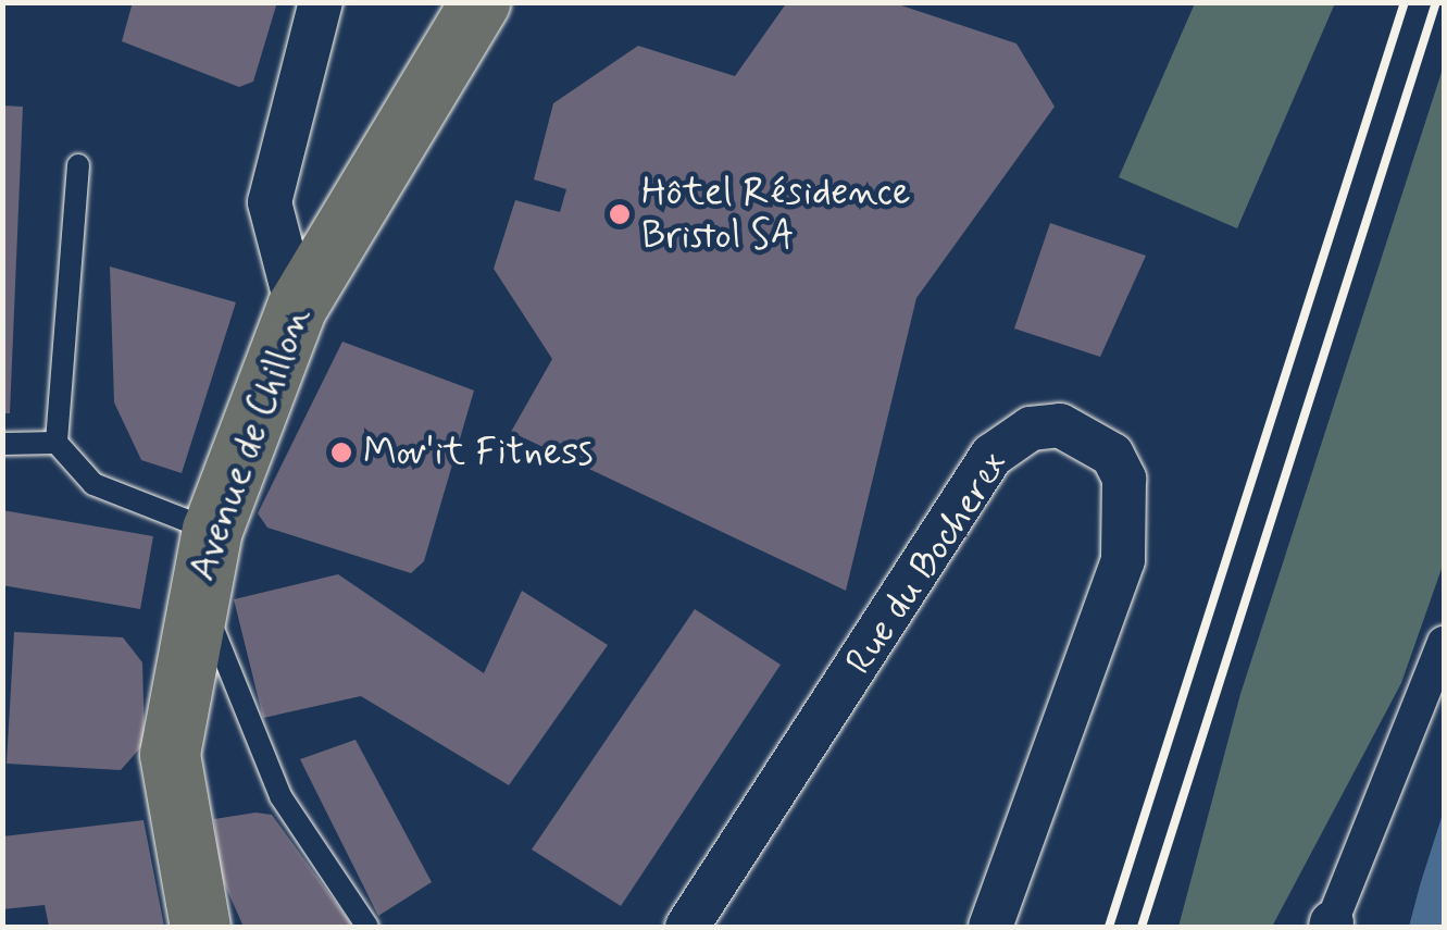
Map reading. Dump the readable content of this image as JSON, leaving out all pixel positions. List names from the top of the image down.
{
  "streets": {
    "main road": ["Avenue de Chillon"],
    "street": ["Rue du Bocherex"]
  },
  "places": ["Hôtel Résidence Bristol SA", "Mov'it Fitness"]
}
